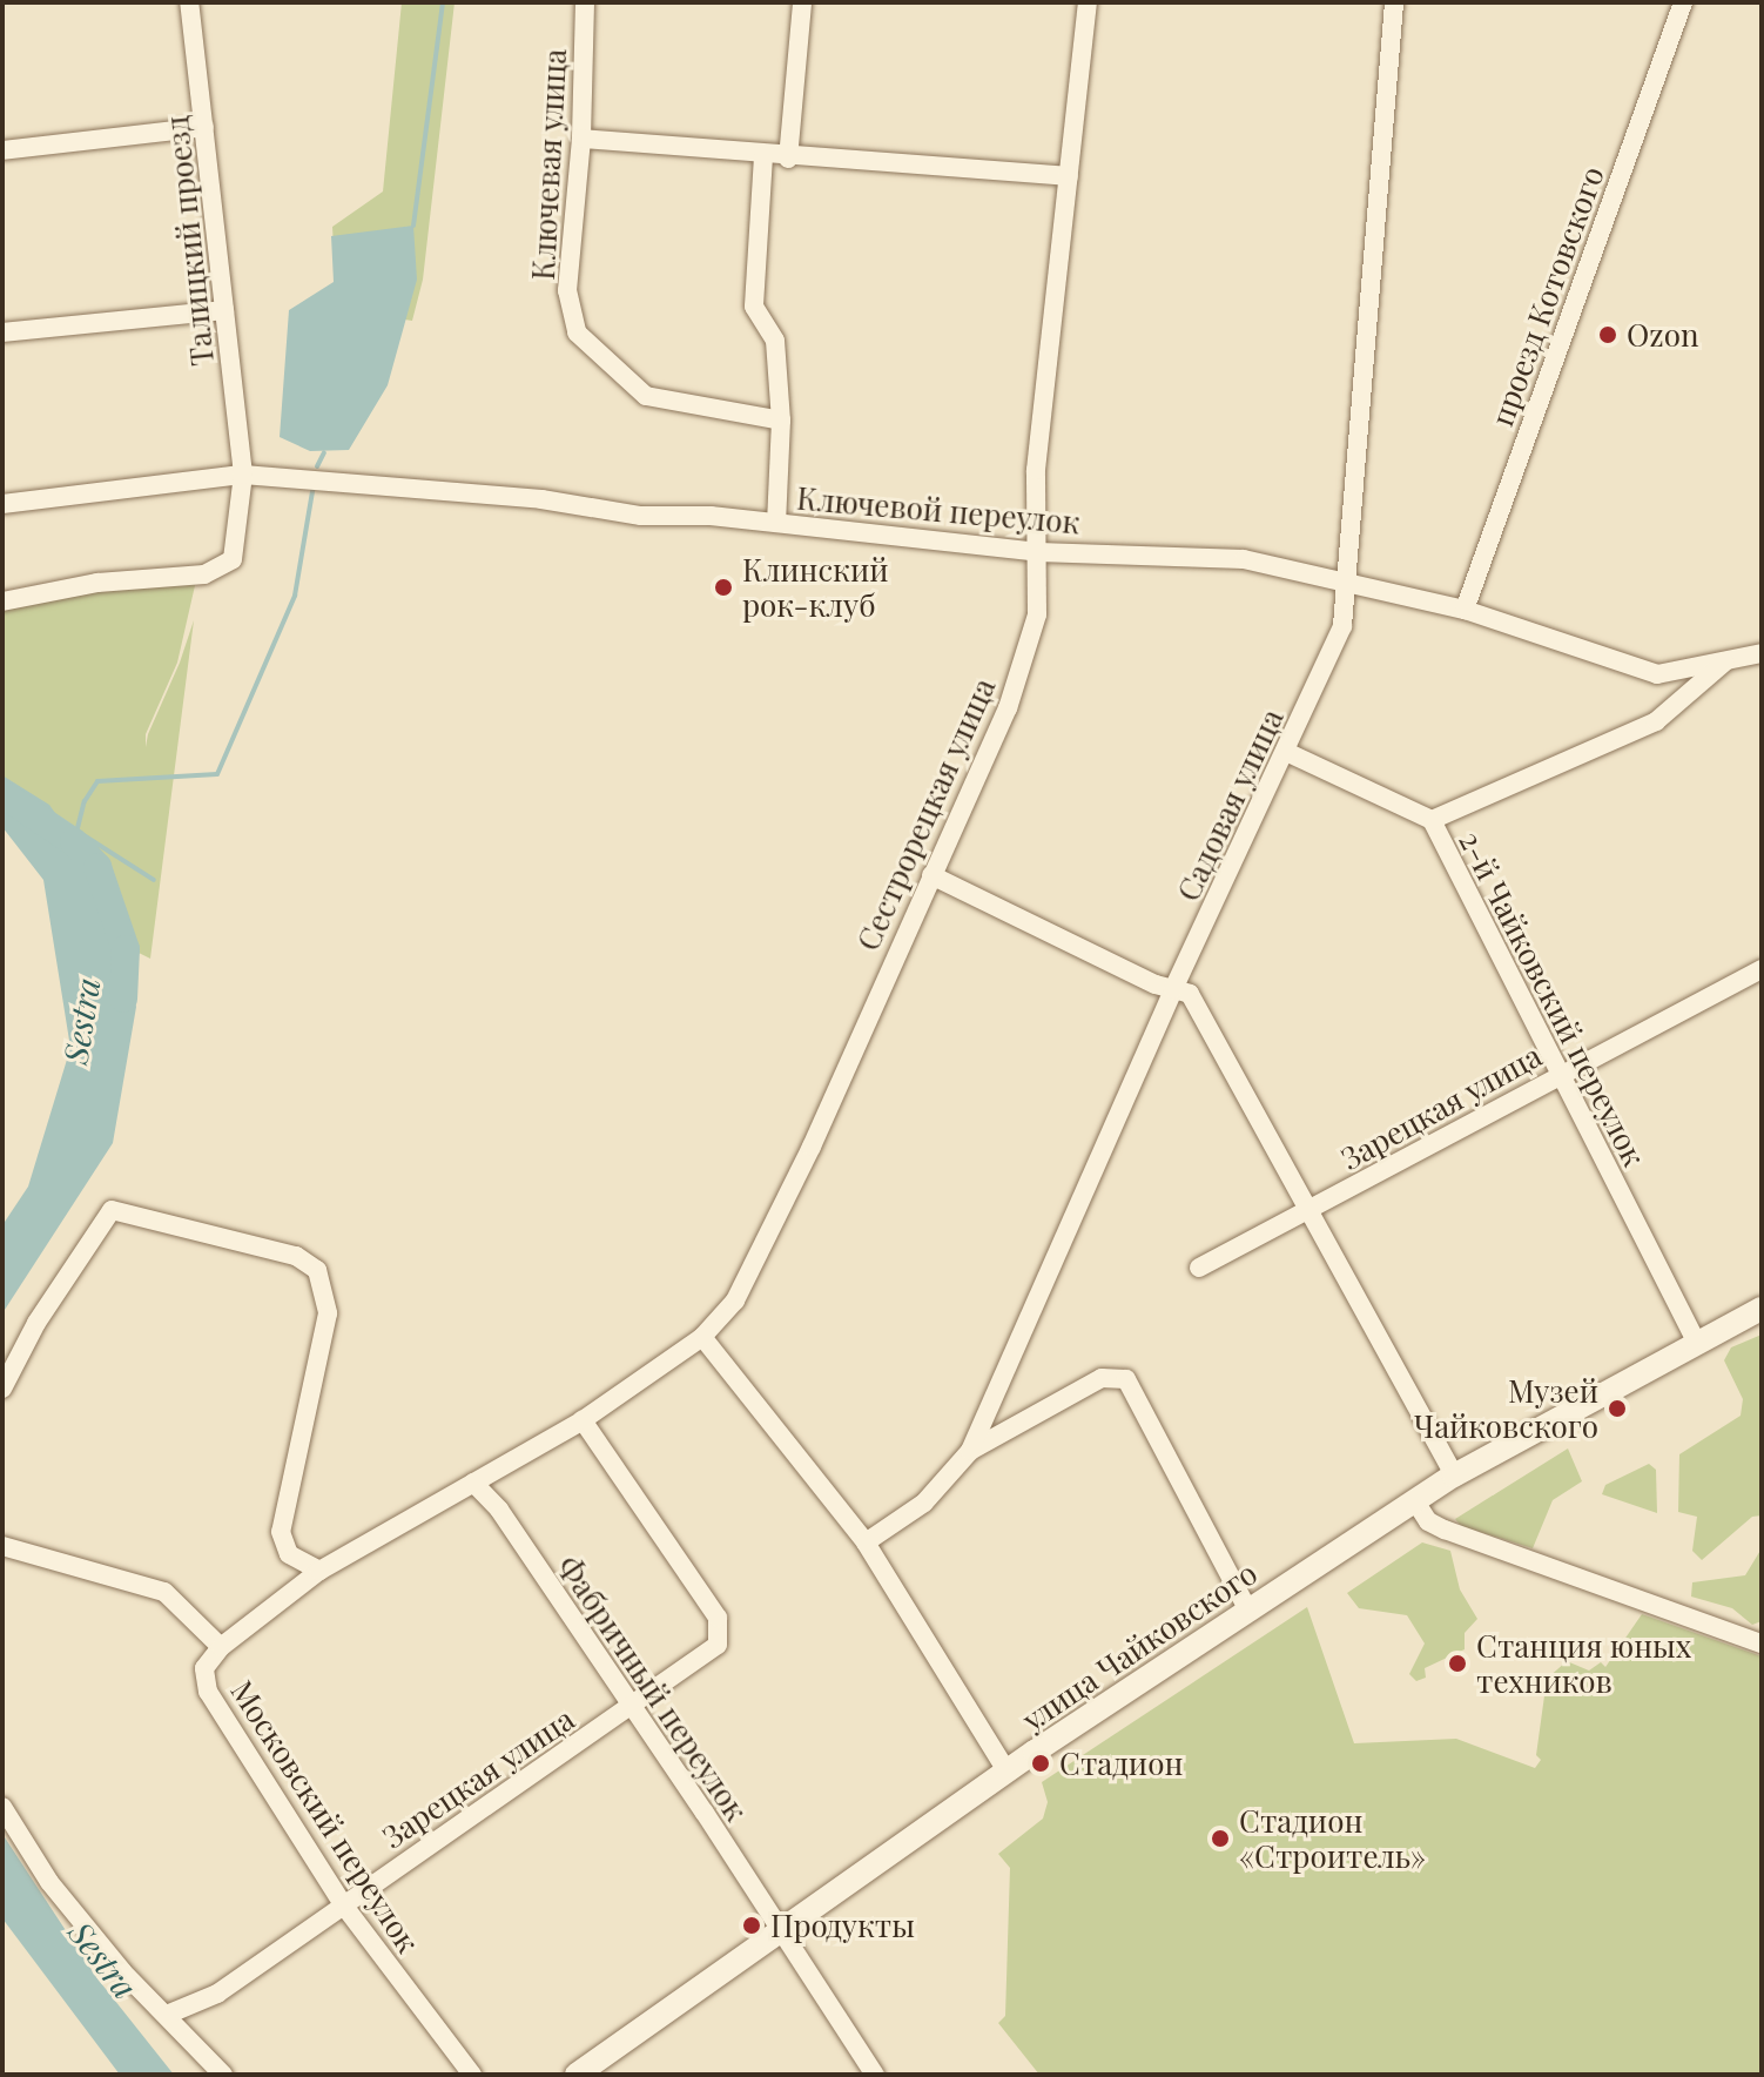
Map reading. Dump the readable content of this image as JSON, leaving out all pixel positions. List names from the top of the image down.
{
  "streets": {
    "street": [
      "Ключевая улица",
      "Талицкий проезд",
      "проезд Котовского",
      "Ключевой переулок",
      "Садовая улица",
      "Сестрорецкая улица",
      "2-й Чайковский переулок",
      "Зарецкая улица",
      "улица Чайковского",
      "Фабричный переулок",
      "Московский переулок"
    ]
  },
  "crossings": [
    ["Талицкий проезд", "Ключевой переулок"],
    ["проезд Котовского", "Ключевой переулок"],
    ["Ключевой переулок", "Садовая улица"],
    ["Ключевой переулок", "Сестрорецкая улица"],
    ["Садовая улица", "2-й Чайковский переулок"],
    ["Сестрорецкая улица", "Зарецкая улица"],
    ["Сестрорецкая улица", "Фабричный переулок"],
    ["Сестрорецкая улица", "Московский переулок"],
    ["2-й Чайковский переулок", "Зарецкая улица"],
    ["2-й Чайковский переулок", "улица Чайковского"],
    ["Зарецкая улица", "Фабричный переулок"],
    ["Зарецкая улица", "Московский переулок"],
    ["улица Чайковского", "Фабричный переулок"],
    ["Фабричный переулок", "Московский переулок"]
  ],
  "water": ["Sestra"],
  "places": [
    "Ozon",
    "Клинский рок-клуб",
    "Музей Чайковского",
    "Станция юных техников",
    "Стадион",
    "Стадион «Строитель»",
    "Продукты"
  ]
}
